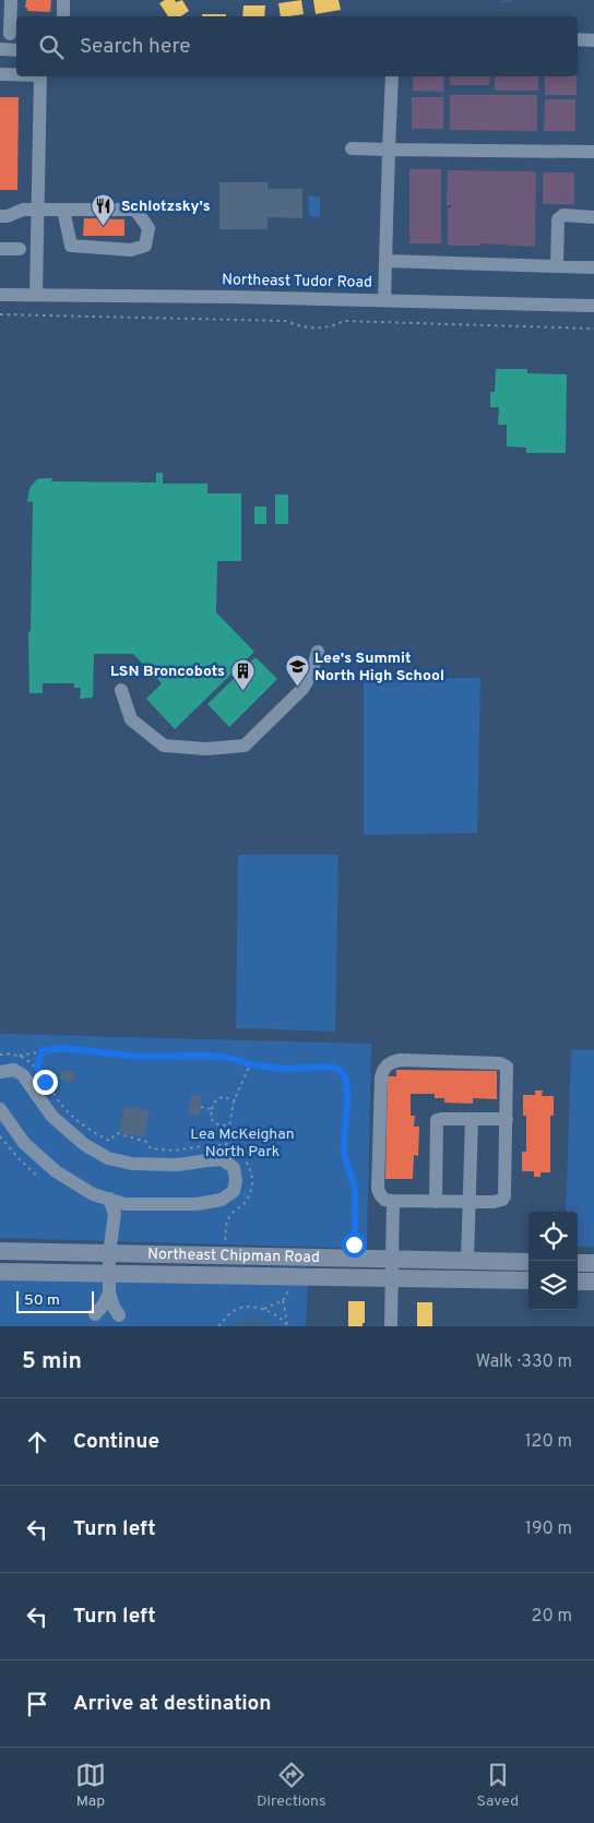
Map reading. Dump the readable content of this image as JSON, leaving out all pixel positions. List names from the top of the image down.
{
  "streets": {
    "main road": ["Northeast Chipman Road"],
    "street": ["Northeast Tudor Road"]
  },
  "parks": ["Lea McKeighan North Park"],
  "places": {
    "restaurant": ["Schlotzsky's"],
    "school or university": ["Lee's Summit North High School"],
    "building": ["LSN Broncobots"]
  },
  "scale_bar": "50 m",
  "page": {
    "search": "Search here",
    "scale": "50 m",
    "heading": ["5 min", "Walk · 330 m"],
    "list": [
      ["Continue", "120 m"],
      ["Turn left", "190 m"],
      ["Turn left", "20 m"],
      "Arrive at destination"
    ],
    "nav": ["Map", "Directions", "Saved"]
  }
}
